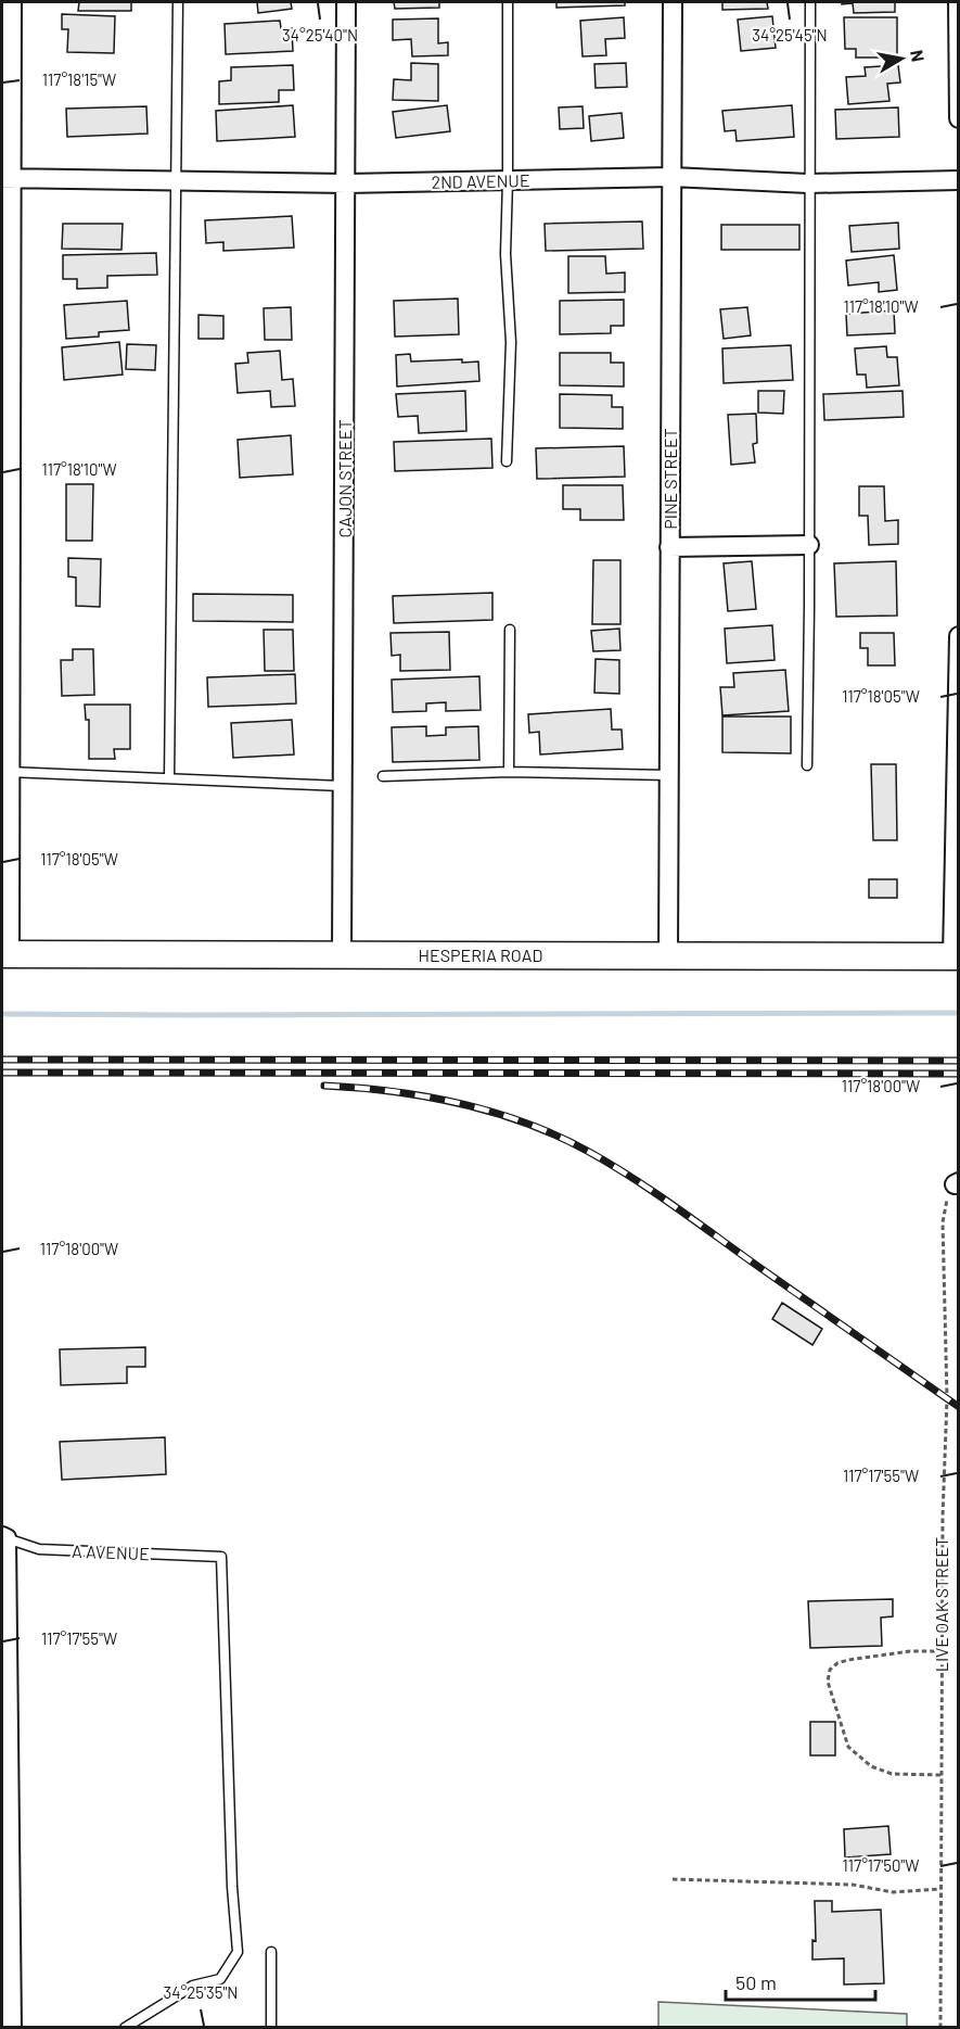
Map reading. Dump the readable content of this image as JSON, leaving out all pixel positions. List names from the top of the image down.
{
  "streets": {
    "main road": ["HESPERIA ROAD"],
    "street": ["2ND AVENUE", "CAJON STREET", "PINE STREET"],
    "lane": ["A AVENUE"],
    "path": ["LIVE OAK STREET"]
  },
  "crossings": [
    ["2ND AVENUE", "CAJON STREET"],
    ["2ND AVENUE", "PINE STREET"],
    ["CAJON STREET", "HESPERIA ROAD"],
    ["PINE STREET", "HESPERIA ROAD"]
  ],
  "scale_bar": "50 m",
  "north": "right",
  "coordinates": [
    "34°25'40\"N",
    "34°25'45\"N",
    "117°18'15\"W",
    "117°18'10\"W",
    "117°18'05\"W",
    "117°18'00\"W",
    "117°17'55\"W",
    "117°17'50\"W",
    "34°25'35\"N"
  ]
}
